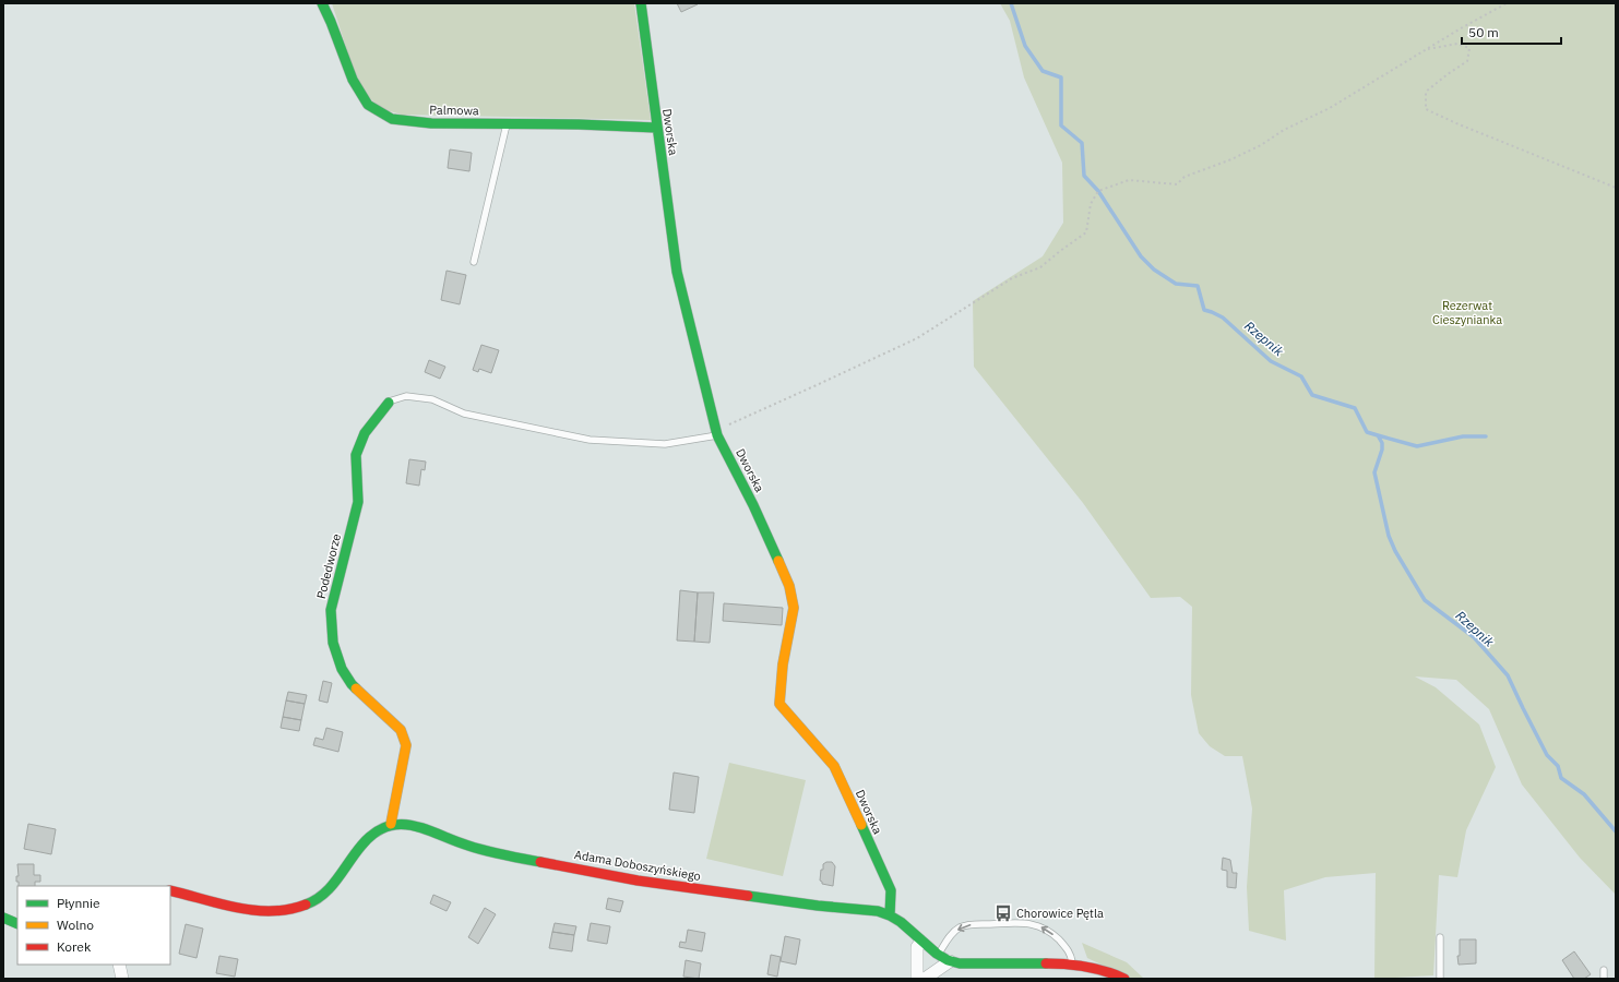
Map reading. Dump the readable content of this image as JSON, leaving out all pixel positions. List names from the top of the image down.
{
  "streets": {
    "street": [
      "Palmowa",
      "Dworska",
      "Podedworze",
      "Adama Doboszyńskiego"
    ]
  },
  "crossings": [
    ["Palmowa", "Dworska"],
    ["Dworska", "Adama Doboszyńskiego"],
    ["Podedworze", "Adama Doboszyńskiego"]
  ],
  "water": ["Rzepnik"],
  "parks": ["Rezerwat Cieszynianka"],
  "places": {
    "bus stop": ["Chorowice Pętla"]
  },
  "legend": ["Płynnie", "Wolno", "Korek"],
  "scale_bar": "50 m"
}
